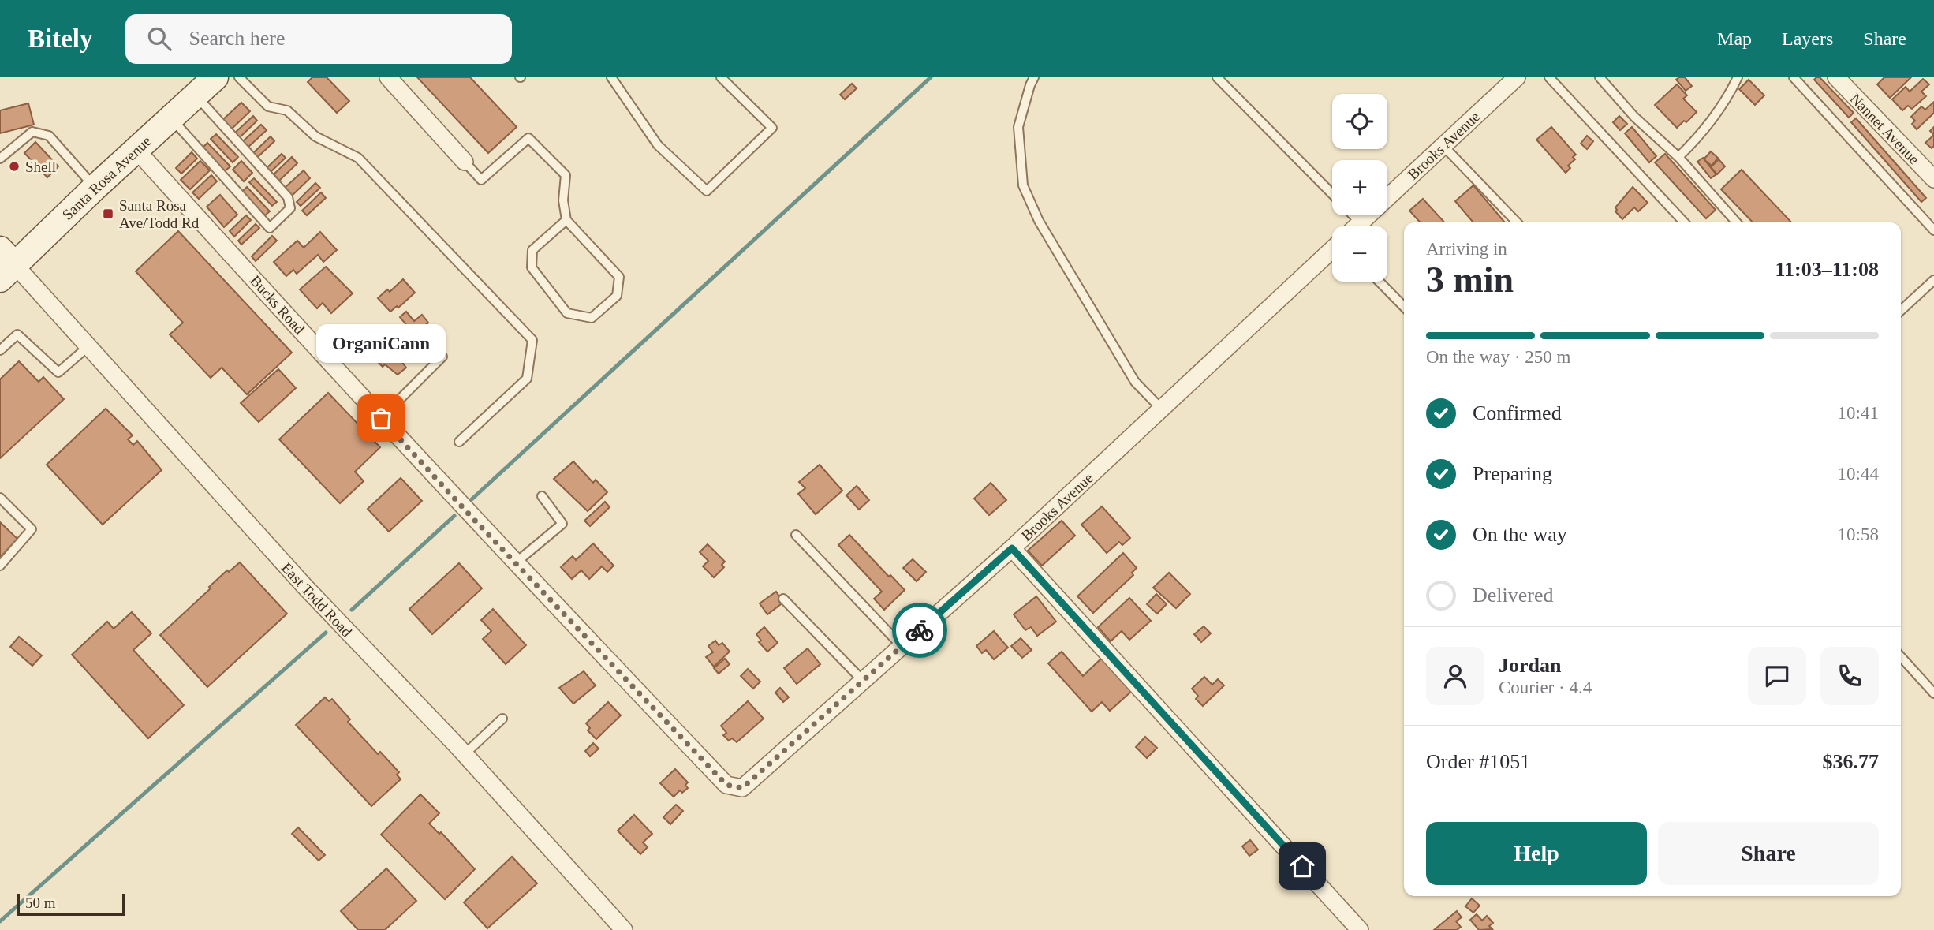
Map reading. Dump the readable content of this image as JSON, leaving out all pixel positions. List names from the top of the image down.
{
  "streets": {
    "main road": ["Santa Rosa Avenue"],
    "street": [
      "Nannet Avenue",
      "Brooks Avenue",
      "Bucks Road",
      "East Todd Road"
    ]
  },
  "crossings": [
    ["Brooks Avenue", "Bucks Road"],
    ["Santa Rosa Avenue", "Bucks Road"],
    ["Santa Rosa Avenue", "East Todd Road"]
  ],
  "places": {
    "other": ["Shell", "OrganiCann"],
    "transit": ["Santa Rosa Ave/Todd Rd"]
  },
  "scale_bar": "50 m",
  "page": {
    "header": "Bitely",
    "search": "Search here",
    "nav": ["Map", "Layers", "Share"],
    "map_buttons": ["+", "−"],
    "heading": ["3 min", "Arriving in", "11:03–11:08"],
    "panel": [
      "Jordan",
      "Courier · 4.4",
      "Order #1051",
      "$36.77"
    ],
    "bar": "On the way · 250 m",
    "bubble": "OrganiCann",
    "list": [
      ["Confirmed", "10:41"],
      ["Preparing", "10:44"],
      ["On the way", "10:58"],
      "Delivered"
    ],
    "buttons": ["Help", "Share"],
    "scale": "50 m"
  }
}
